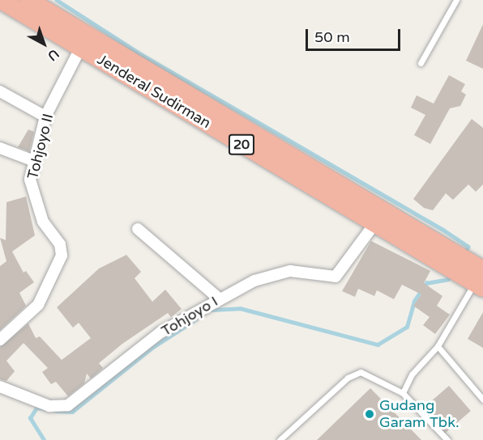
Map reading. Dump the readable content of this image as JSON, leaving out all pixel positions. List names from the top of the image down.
{
  "streets": {
    "highway": ["Jenderal Sudirman", "20"],
    "street": ["Tohjoyo II", "Tohjoyo I"]
  },
  "crossings": [
    ["Jenderal Sudirman", "Tohjoyo II"],
    ["Jenderal Sudirman", "Tohjoyo I"]
  ],
  "places": ["Gudang Garam Tbk."],
  "scale_bar": "50 m",
  "north": "bottom right"
}
